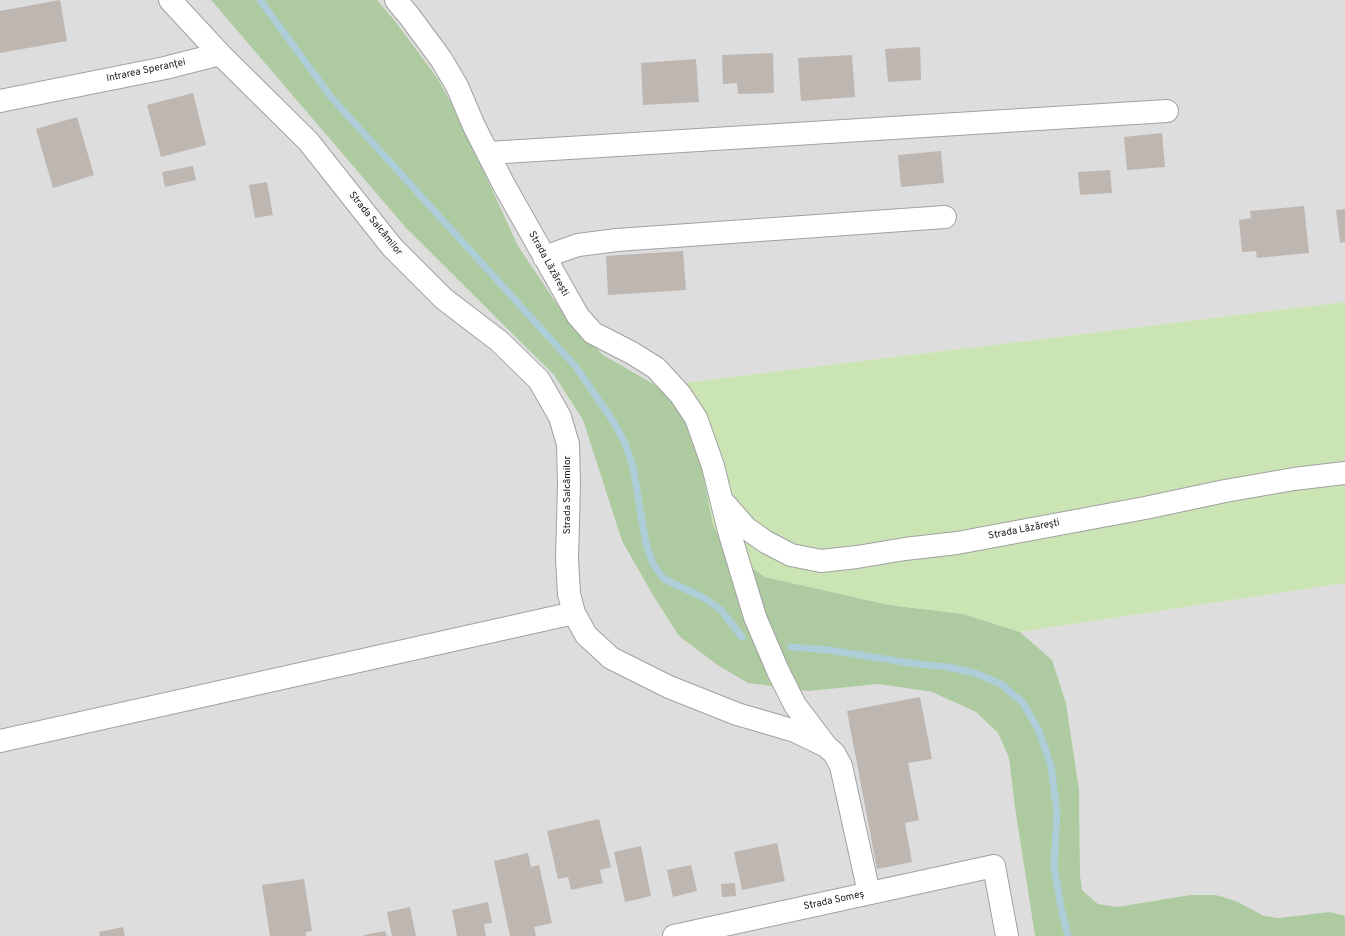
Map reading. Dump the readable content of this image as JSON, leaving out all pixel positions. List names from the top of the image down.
{
  "streets": {
    "street": [
      "Intrarea Speranței",
      "Strada Salcâmilor",
      "Strada Lăzărești",
      "Strada Someș"
    ]
  },
  "crossings": [
    ["Intrarea Speranței", "Strada Salcâmilor"],
    ["Strada Salcâmilor", "Strada Lăzărești"],
    ["Strada Lăzărești", "Strada Someș"]
  ]
}
